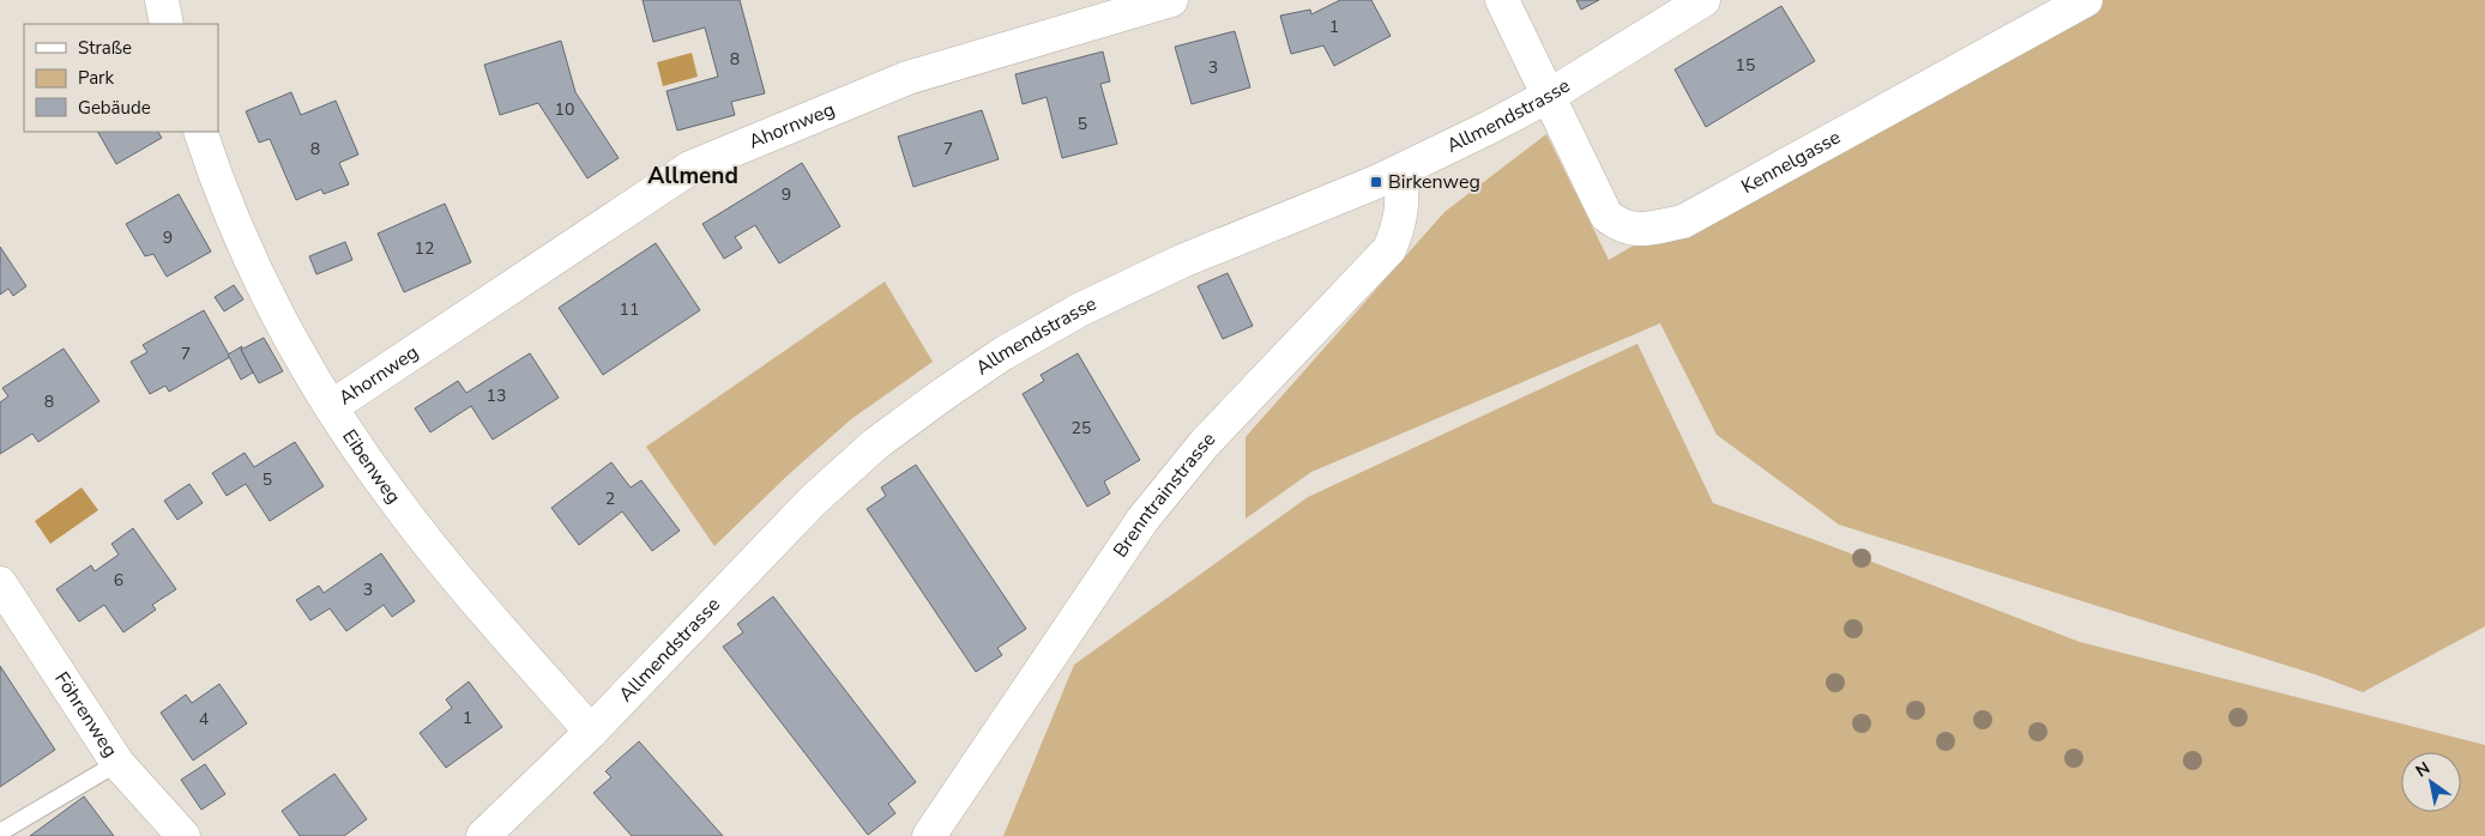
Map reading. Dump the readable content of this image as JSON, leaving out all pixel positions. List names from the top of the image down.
{
  "streets": {
    "street": [
      "Allmendstrasse",
      "Ahornweg",
      "Kennelgasse",
      "Eibenweg",
      "Brenntrainstrasse",
      "Föhrenweg"
    ]
  },
  "crossings": [
    ["Allmendstrasse", "Kennelgasse"],
    ["Allmendstrasse", "Eibenweg"],
    ["Allmendstrasse", "Brenntrainstrasse"],
    ["Ahornweg", "Eibenweg"]
  ],
  "districts": ["Allmend"],
  "places": {
    "transit": ["Birkenweg"]
  },
  "house_numbers": [
    "1",
    "8",
    "15",
    "3",
    "10",
    "5",
    "8",
    "7",
    "9",
    "9",
    "12",
    "11",
    "7",
    "13",
    "8",
    "25",
    "5",
    "2",
    "6",
    "3",
    "1",
    "4"
  ],
  "legend": ["Straße", "Park", "Gebäude"],
  "north": "top left"
}
